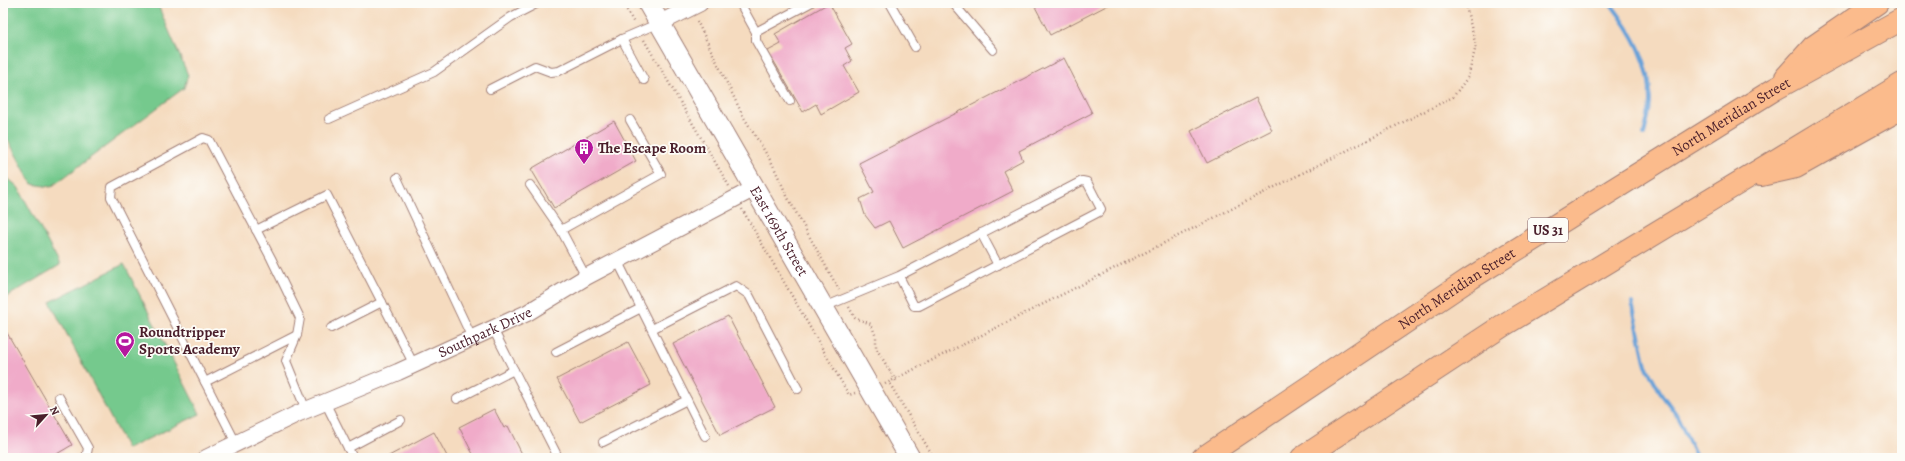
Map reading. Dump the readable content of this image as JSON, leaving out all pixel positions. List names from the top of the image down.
{
  "streets": {
    "highway": ["North Meridian Street", "US 31"],
    "street": ["East 169th Street", "Southpark Drive"]
  },
  "crossings": [
    ["East 169th Street", "Southpark Drive"]
  ],
  "places": {
    "building": ["The Escape Room"],
    "sports": ["Roundtripper Sports Academy"]
  },
  "north": "top right"
}
